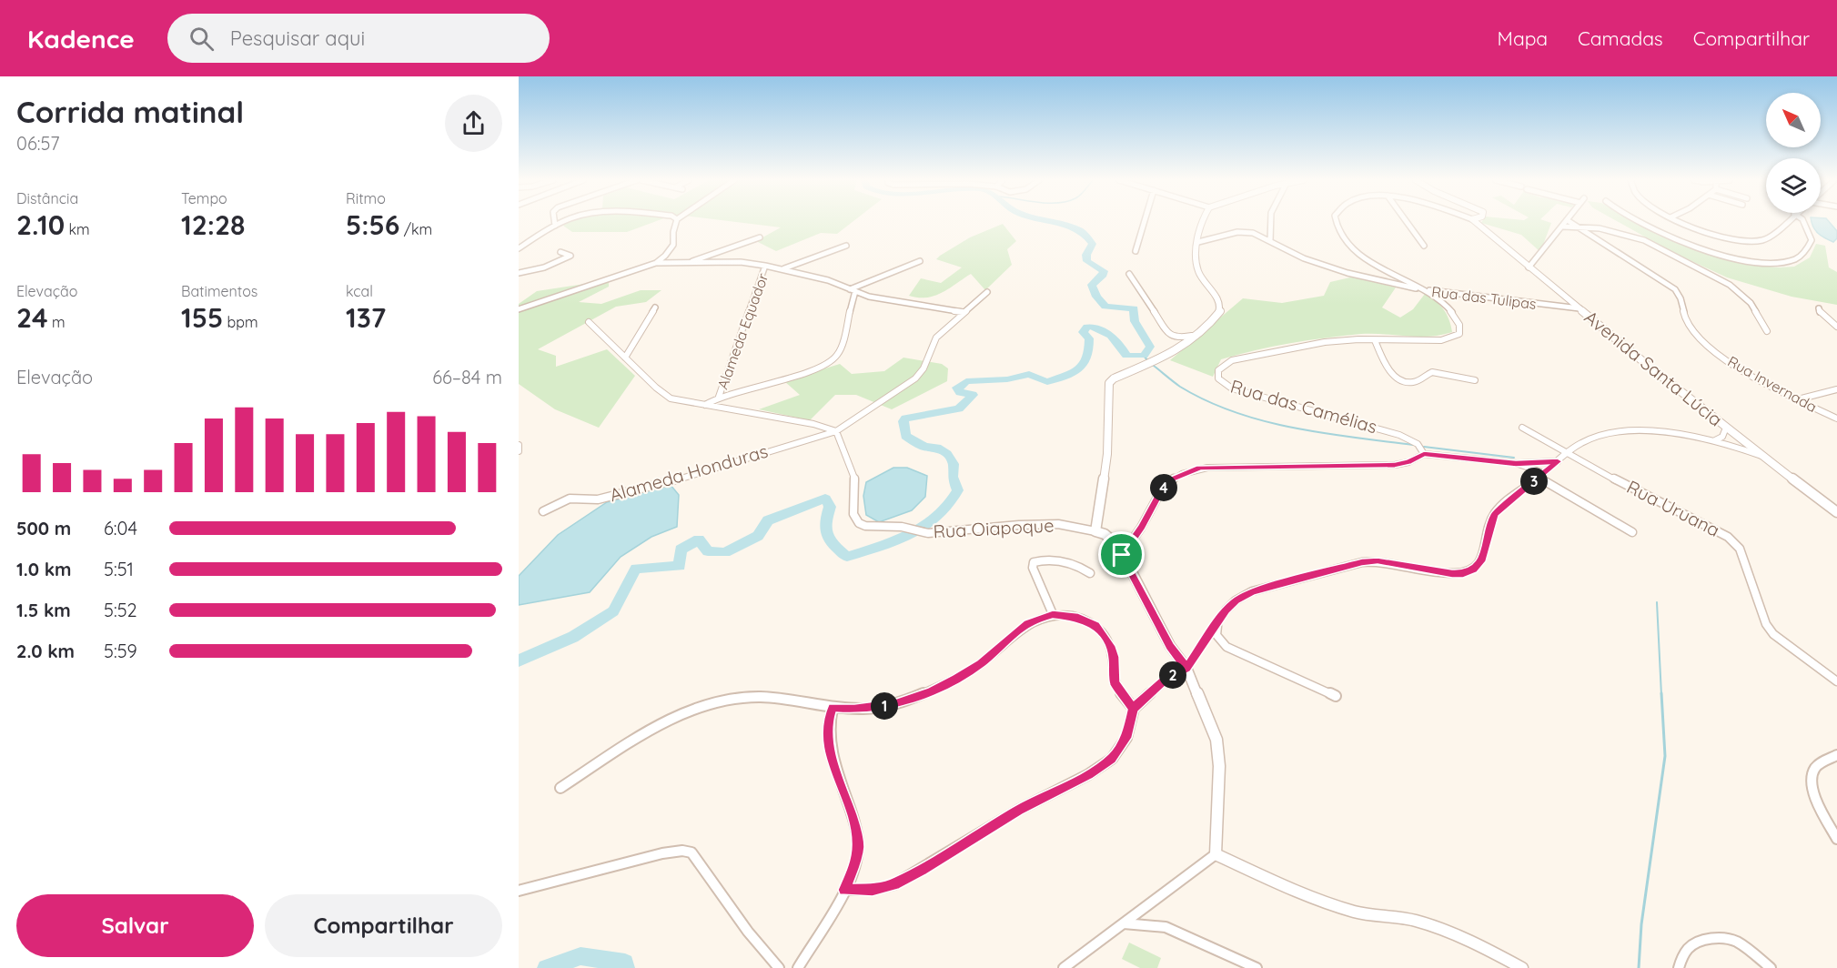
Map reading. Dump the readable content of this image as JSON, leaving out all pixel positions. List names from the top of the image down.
{
  "streets": {
    "street": [
      "Rua das Tulipas",
      "Alameda Equador",
      "Avenida Santa Lúcia",
      "Rua Invernada",
      "Rua das Camélias",
      "Alameda Honduras",
      "Rua Uruana",
      "Rua Oiapoque"
    ]
  },
  "crossings": [
    ["Rua das Tulipas", "Avenida Santa Lúcia"],
    ["Rua das Tulipas", "Rua das Camélias"],
    ["Alameda Honduras", "Rua Oiapoque"]
  ],
  "north": "top left",
  "page": {
    "header": "Kadence",
    "search": "Pesquisar aqui",
    "nav": ["Mapa", "Camadas", "Compartilhar"],
    "heading": ["Corrida matinal", "06:57"],
    "stats": [
      ["Distância", "2.10 km"],
      ["Tempo", "12:28"],
      ["Ritmo", "5:56 /km"],
      ["Elevação", "24 m"],
      ["Batimentos", "155 bpm"],
      ["kcal", "137"]
    ],
    "chart": ["Elevação", "66–84 m"],
    "pins": [
      "3",
      "4",
      "2",
      "1"
    ],
    "list": [
      {
        "name": "500 m",
        "note": "6:04"
      },
      {
        "name": "1.0 km",
        "note": "5:51"
      },
      {
        "name": "1.5 km",
        "note": "5:52"
      },
      {
        "name": "2.0 km",
        "note": "5:59"
      }
    ],
    "buttons": ["Salvar", "Compartilhar"]
  }
}
